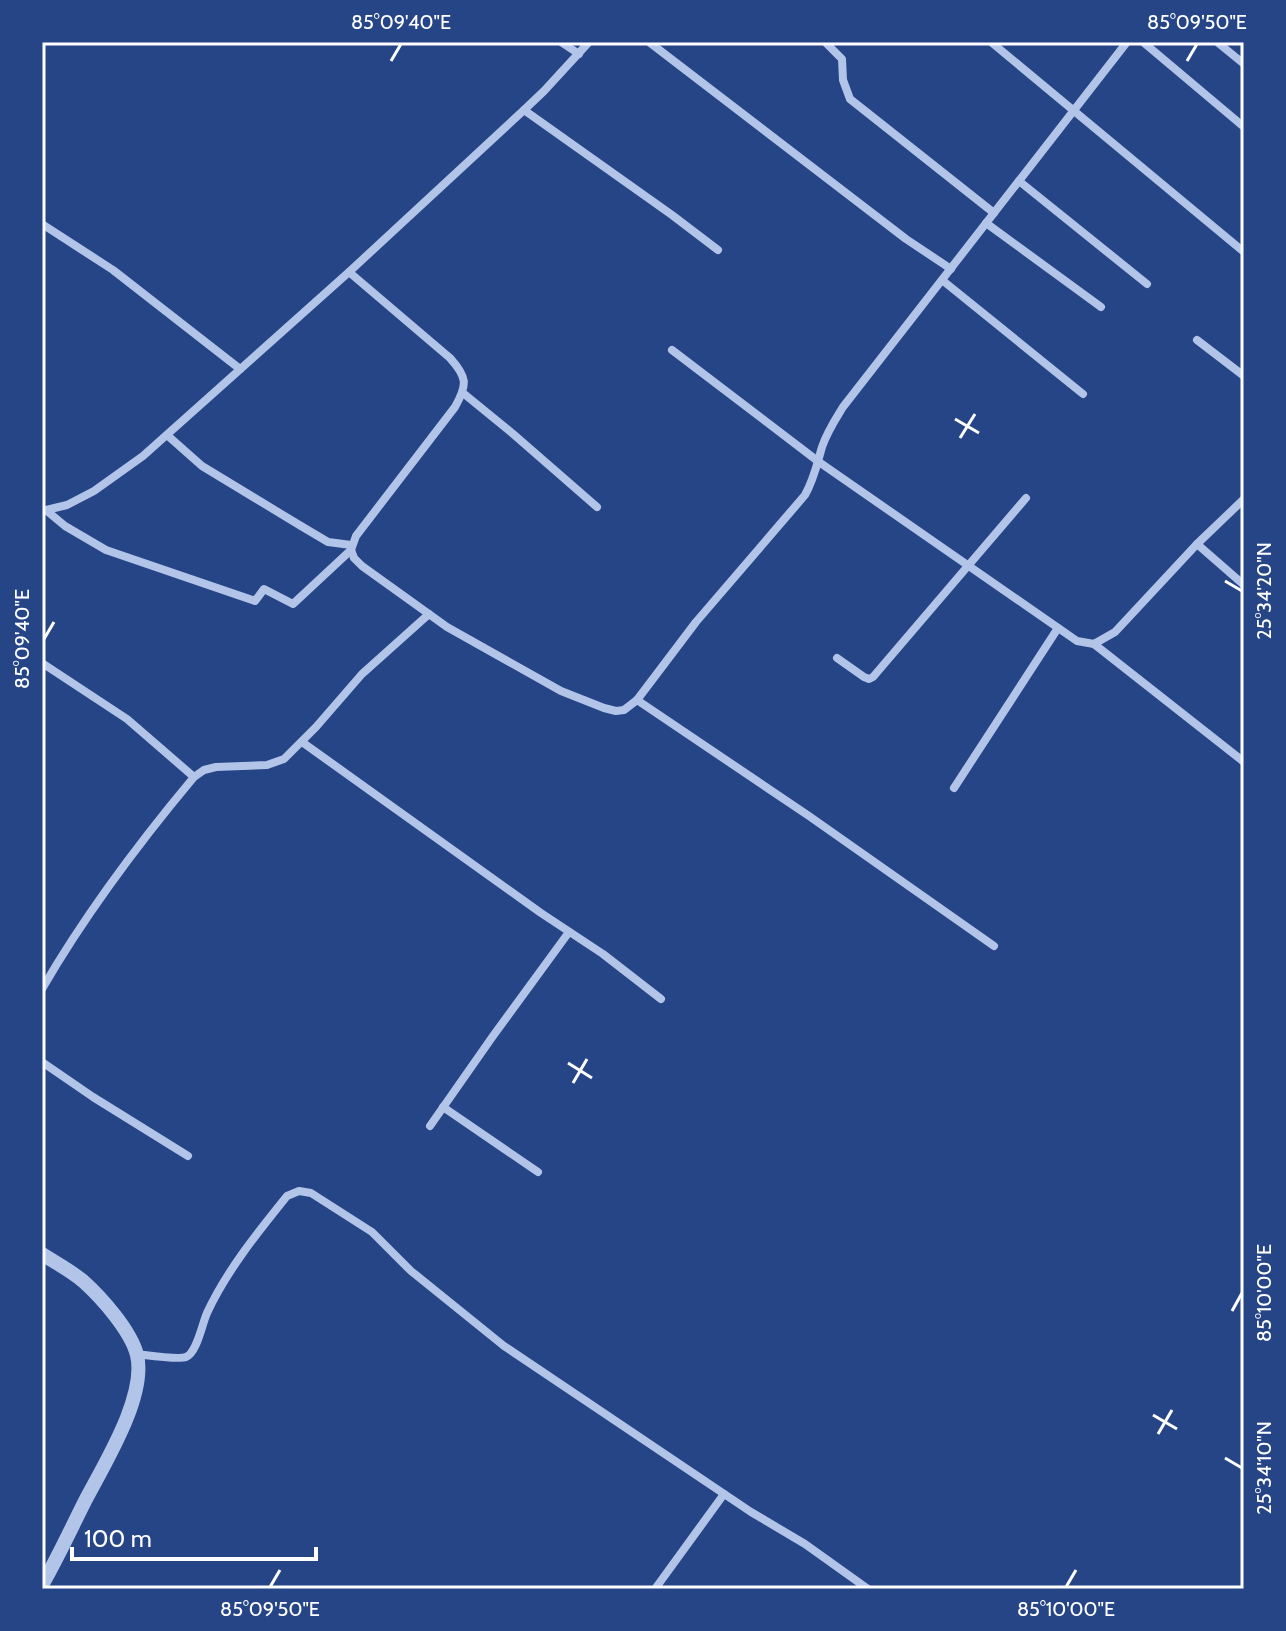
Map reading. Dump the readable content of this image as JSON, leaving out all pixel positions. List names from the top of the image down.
{
  "scale_bar": "100 m",
  "coordinates": [
    "85°09'40\"E",
    "85°09'50\"E",
    "25°34'20\"N",
    "85°10'00\"E",
    "25°34'10\"N"
  ]
}
